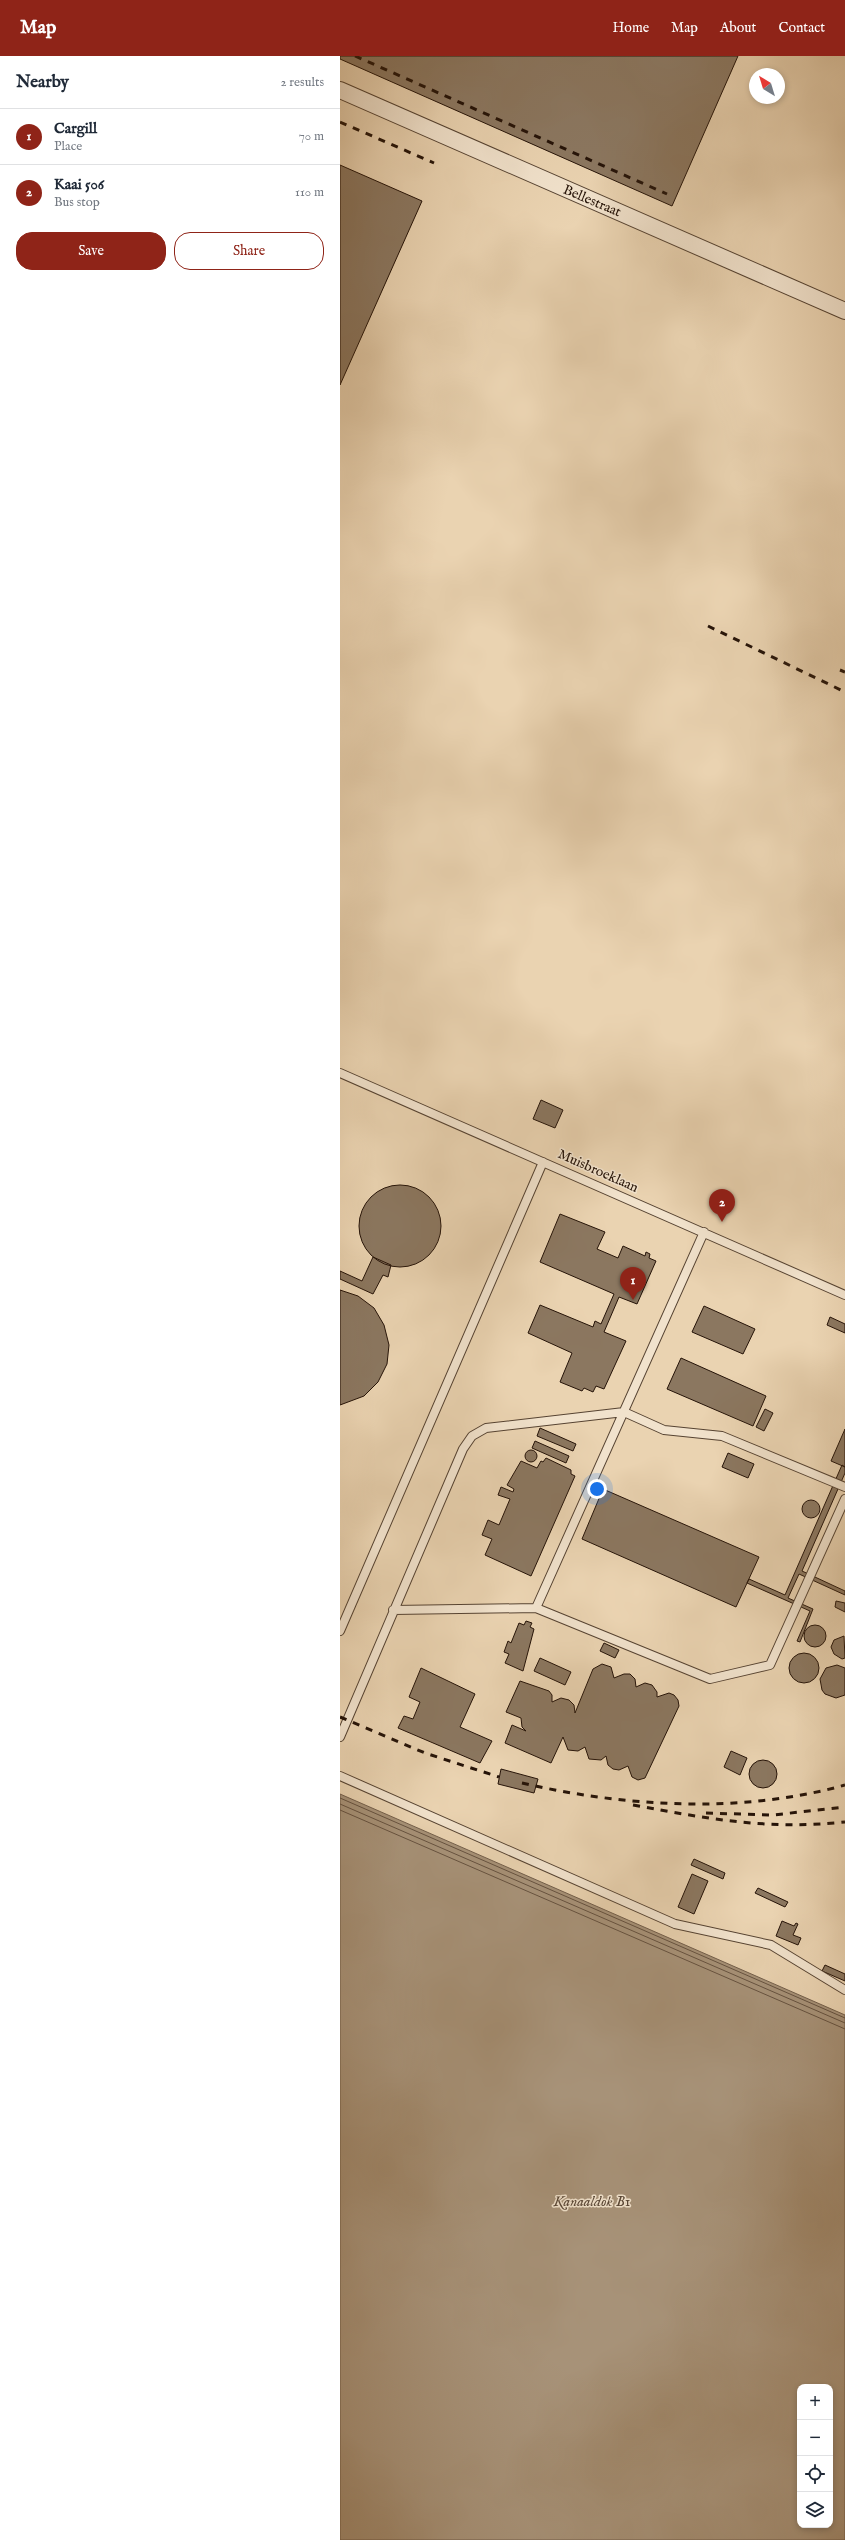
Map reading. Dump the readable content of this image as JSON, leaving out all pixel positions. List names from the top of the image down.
{
  "streets": {
    "street": ["Bellestraat"],
    "lane": ["Muisbroeklaan"]
  },
  "water": ["Kanaaldok B1"],
  "north": "top left",
  "page": {
    "header": "Map",
    "nav": [
      "Home",
      "Map",
      "About",
      "Contact"
    ],
    "heading": ["Nearby", "2 results"],
    "list": [
      {
        "mark": "1",
        "name": "Cargill",
        "note": "Place",
        "value": "70 m"
      },
      {
        "mark": "2",
        "name": "Kaai 506",
        "note": "Bus stop",
        "value": "110 m"
      }
    ],
    "buttons": ["Save", "Share"],
    "pins": ["2", "1"],
    "map_buttons": ["+", "−"]
  }
}
